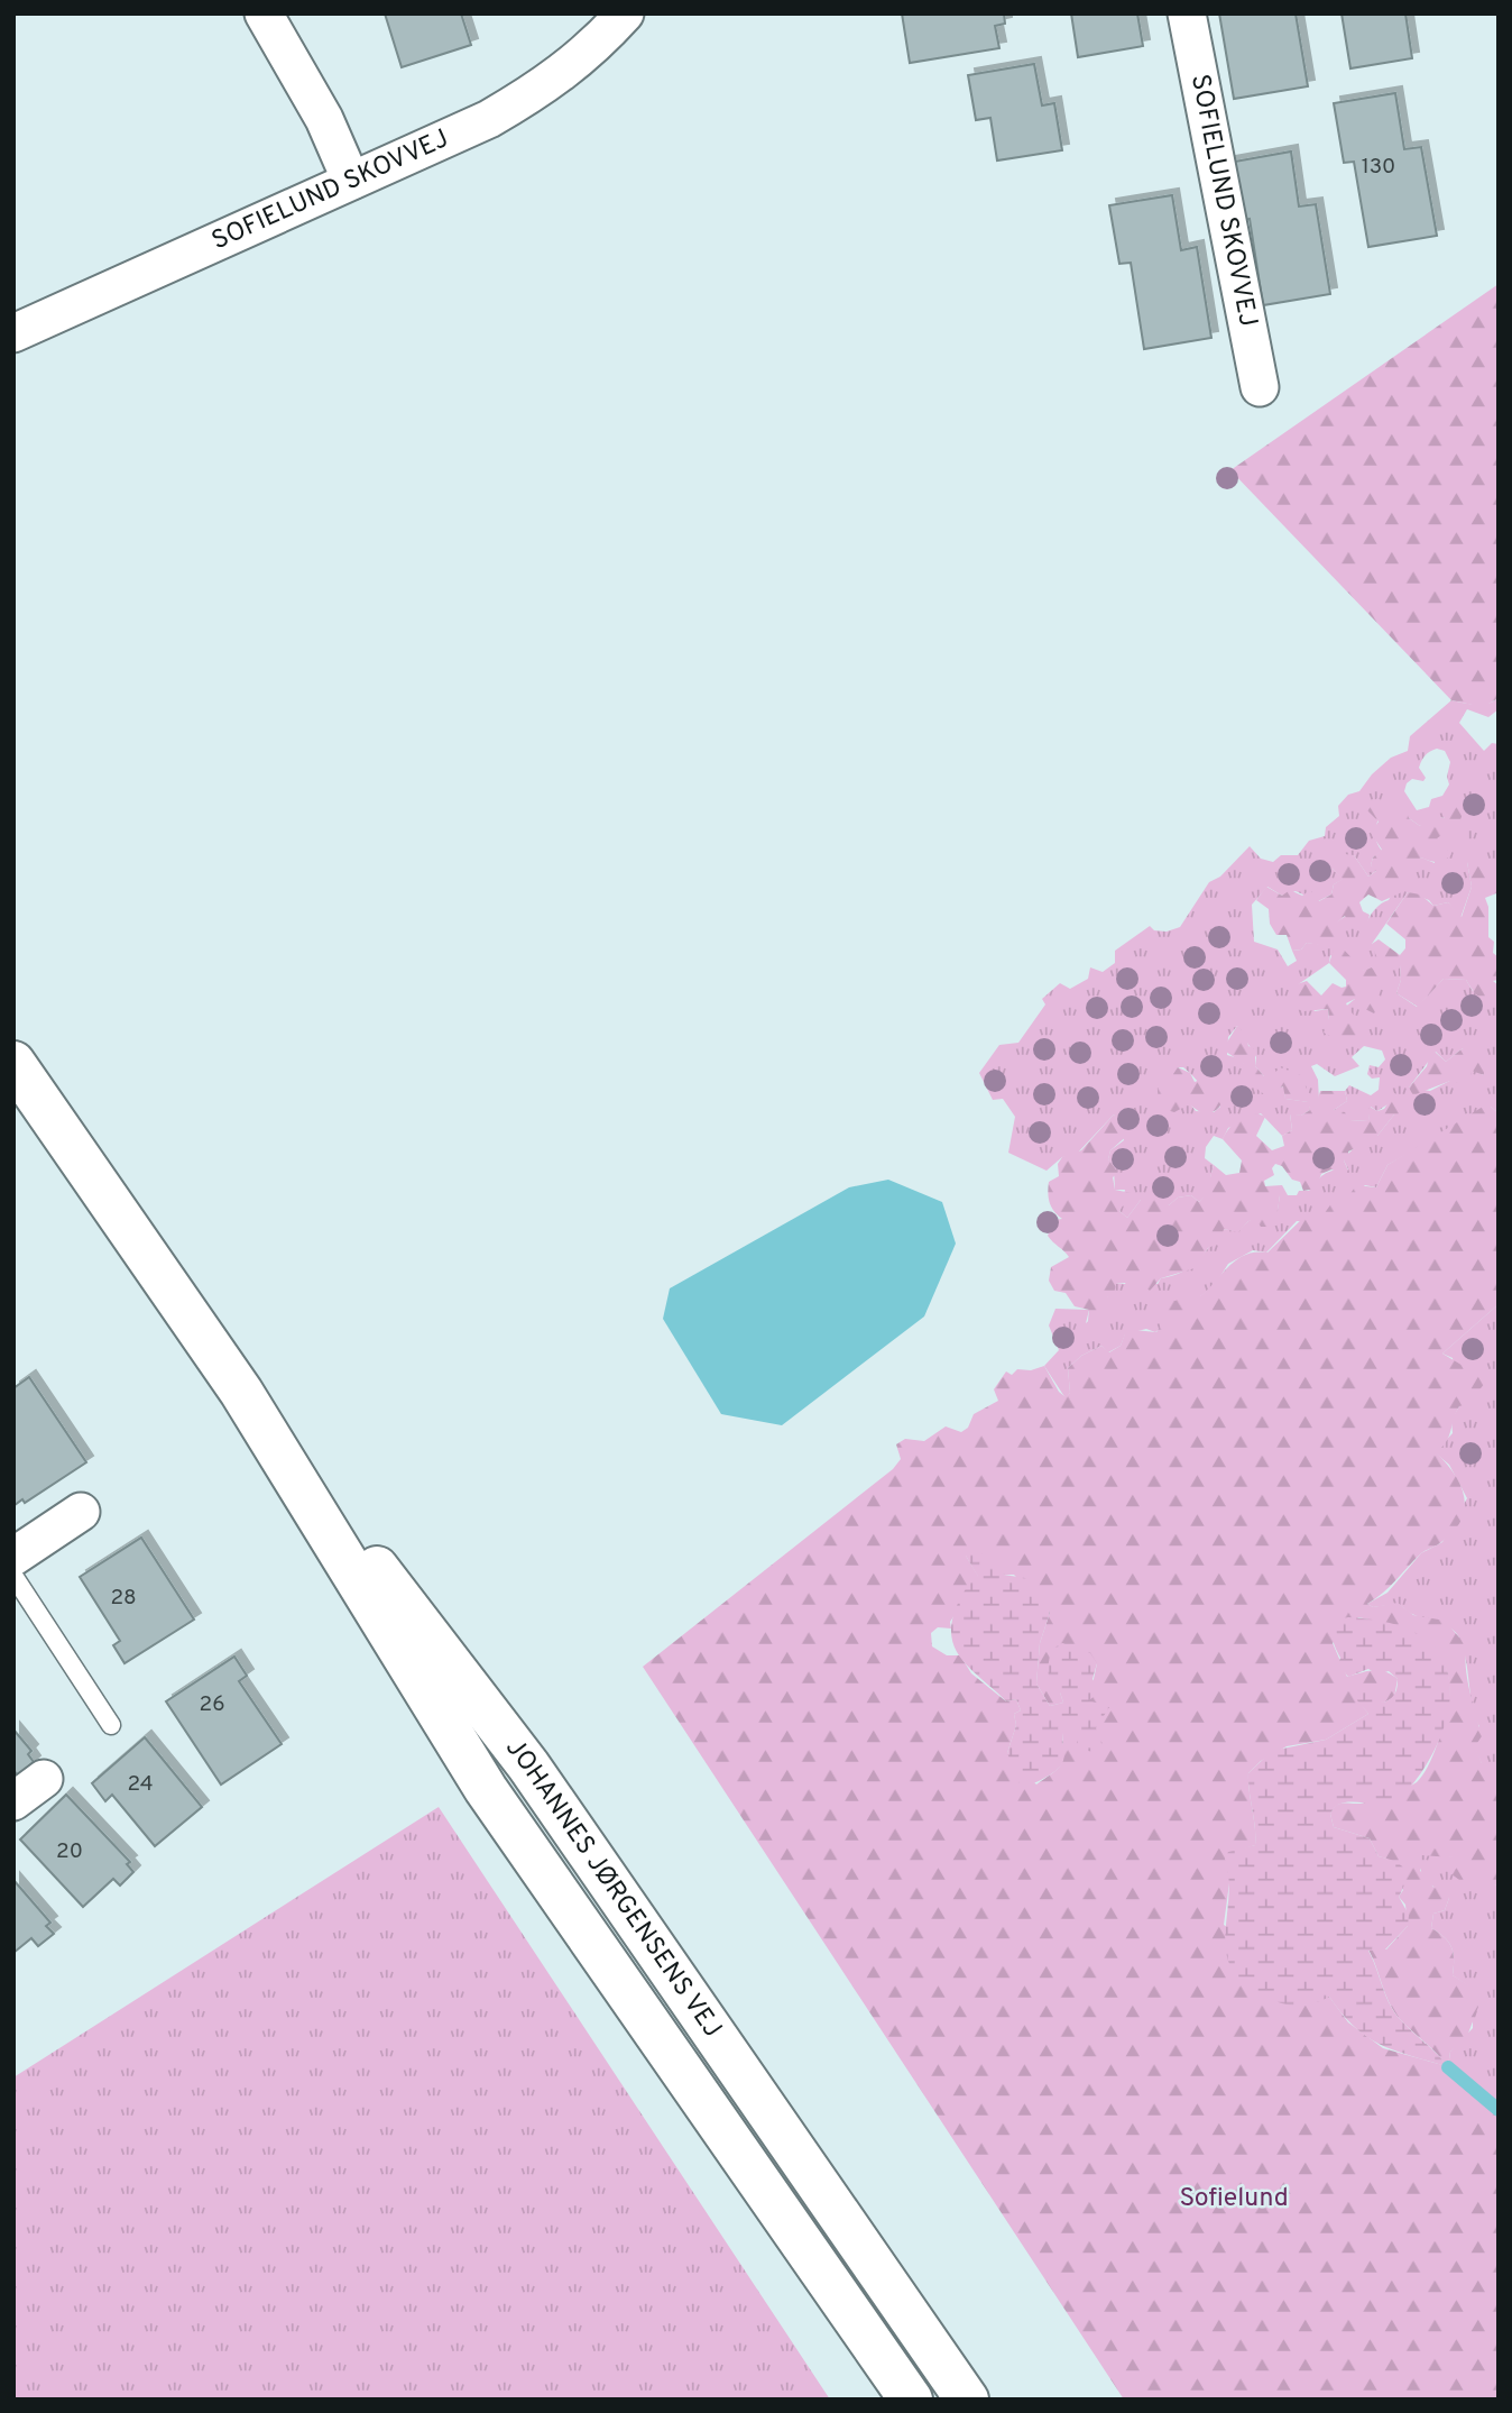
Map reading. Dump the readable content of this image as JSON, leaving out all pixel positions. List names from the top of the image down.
{
  "streets": {
    "street": ["SOFIELUND SKOVVEJ", "JOHANNES JØRGENSENS VEJ"]
  },
  "parks": ["Sofielund"],
  "house_numbers": [
    "130",
    "28",
    "26",
    "24",
    "20"
  ]
}
